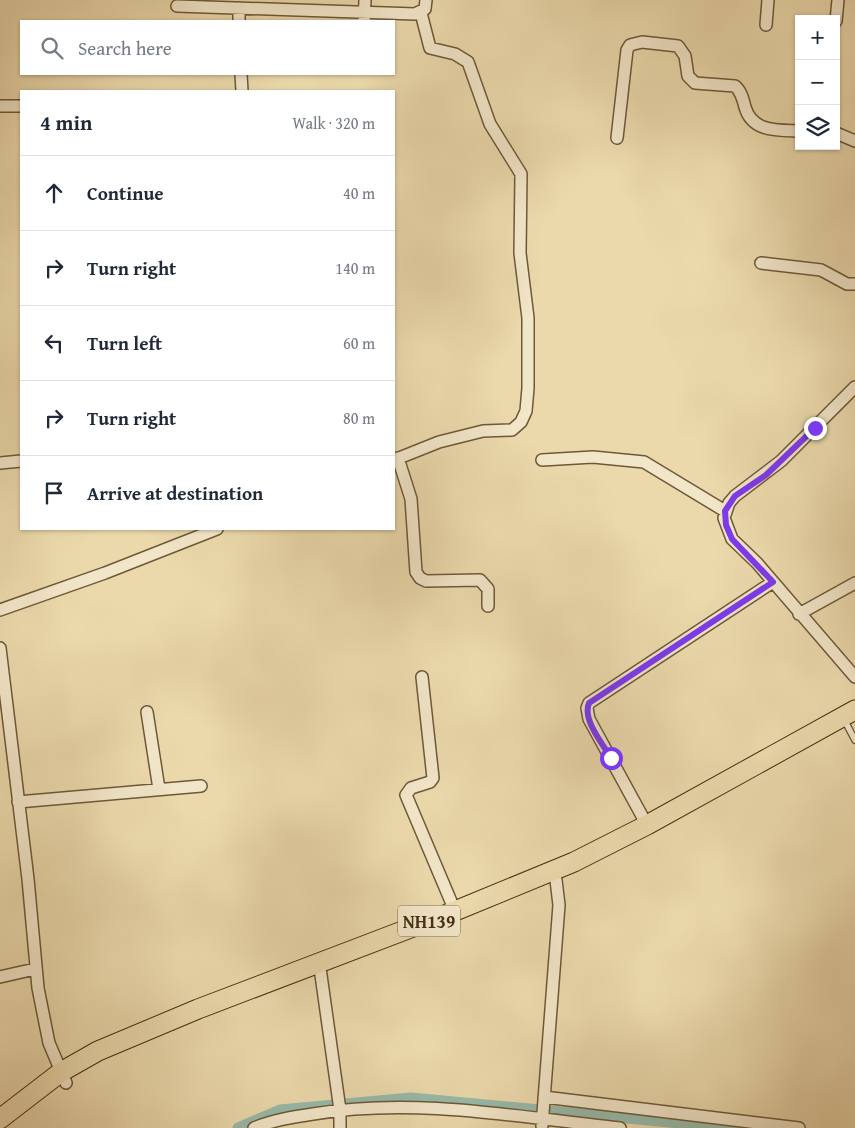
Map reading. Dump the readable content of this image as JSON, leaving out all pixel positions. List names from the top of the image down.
{
  "streets": {
    "highway": ["NH139"]
  },
  "page": {
    "map_buttons": ["+", "−"],
    "search": "Search here",
    "heading": ["4 min", "Walk · 320 m"],
    "list": [
      ["Continue", "40 m"],
      ["Turn right", "140 m"],
      ["Turn left", "60 m"],
      ["Turn right", "80 m"],
      "Arrive at destination"
    ]
  }
}
